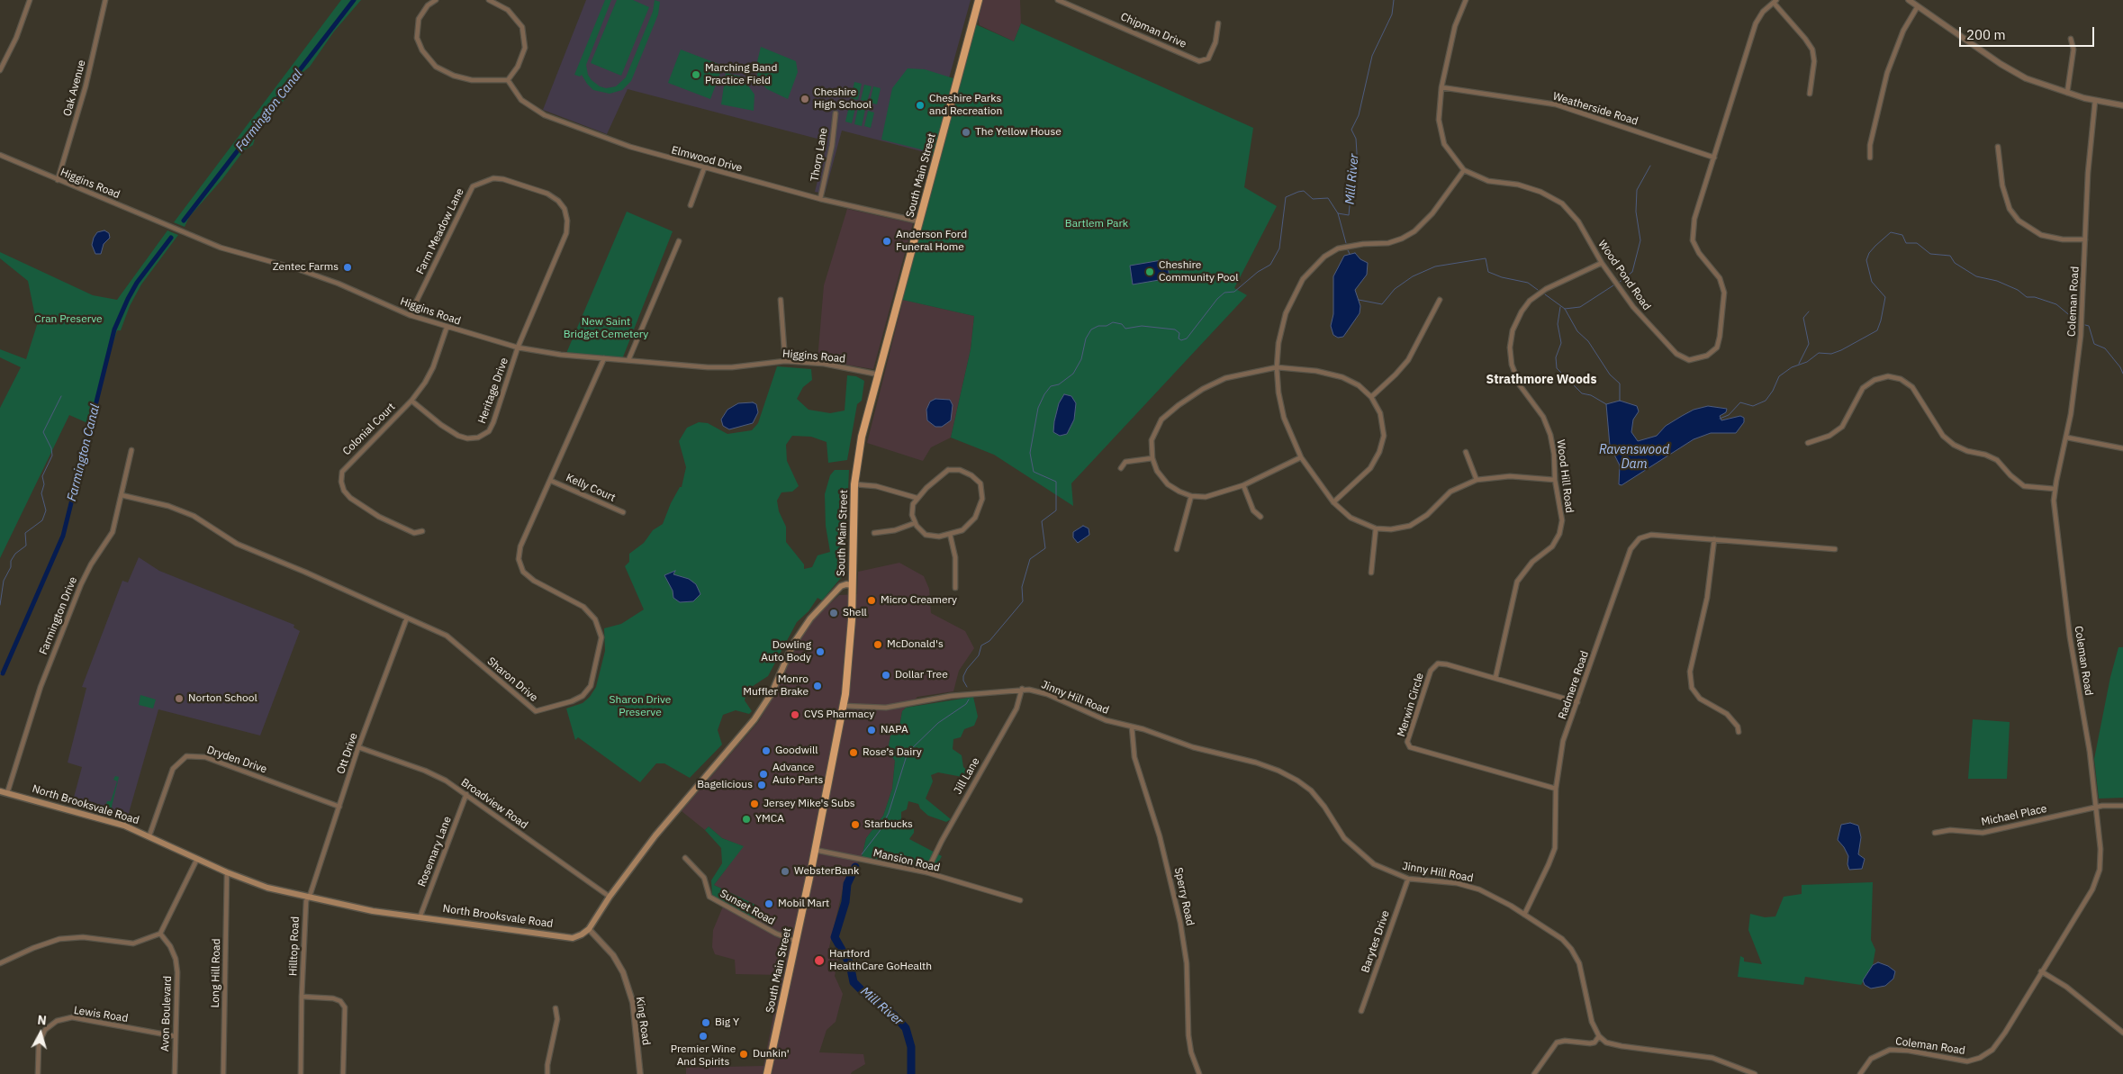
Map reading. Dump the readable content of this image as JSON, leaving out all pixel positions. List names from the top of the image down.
{
  "streets": {
    "highway": ["South Main Street"],
    "main road": ["North Brooksvale Road"],
    "street": [
      "Chipman Drive",
      "Oak Avenue",
      "Weatherside Road",
      "Thorp Lane",
      "Elmwood Drive",
      "Higgins Road",
      "Farm Meadow Lane",
      "Wood Pond Road",
      "Coleman Road",
      "Heritage Drive",
      "Colonial Court",
      "Wood Hill Road",
      "Kelly Court",
      "Farmington Drive",
      "Sharon Drive",
      "Radmere Road",
      "Jinny Hill Road",
      "Merwin Circle",
      "Ott Drive",
      "Dryden Drive",
      "Jill Lane",
      "Broadview Road",
      "Michael Place",
      "Rosemary Lane",
      "Mansion Road",
      "Sperry Road",
      "Sunset Road",
      "Barytes Drive",
      "Hilltop Road",
      "Long Hill Road",
      "Avon Boulevard",
      "Lewis Road",
      "King Road"
    ]
  },
  "crossings": [
    ["Oak Avenue", "Higgins Road"],
    ["Weatherside Road", "Wood Pond Road"],
    ["Thorp Lane", "Elmwood Drive"],
    ["Elmwood Drive", "South Main Street"],
    ["South Main Street", "Higgins Road"],
    ["South Main Street", "Jinny Hill Road"],
    ["South Main Street", "Mansion Road"],
    ["South Main Street", "Sunset Road"],
    ["Higgins Road", "Farm Meadow Lane"],
    ["Higgins Road", "Heritage Drive"],
    ["Higgins Road", "Colonial Court"],
    ["Higgins Road", "Sharon Drive"],
    ["Farm Meadow Lane", "Heritage Drive"],
    ["Wood Pond Road", "Wood Hill Road"],
    ["Coleman Road", "Michael Place"],
    ["Heritage Drive", "Colonial Court"],
    ["Wood Hill Road", "Merwin Circle"],
    ["Kelly Court", "Sharon Drive"],
    ["Farmington Drive", "Sharon Drive"],
    ["Farmington Drive", "North Brooksvale Road"],
    ["Sharon Drive", "Ott Drive"],
    ["Radmere Road", "Jinny Hill Road"],
    ["Radmere Road", "Merwin Circle"],
    ["Jinny Hill Road", "Jill Lane"],
    ["Jinny Hill Road", "Sperry Road"],
    ["Jinny Hill Road", "Barytes Drive"],
    ["Ott Drive", "Dryden Drive"],
    ["Ott Drive", "Broadview Road"],
    ["Ott Drive", "North Brooksvale Road"],
    ["Ott Drive", "Hilltop Road"],
    ["Dryden Drive", "North Brooksvale Road"],
    ["Jill Lane", "Mansion Road"],
    ["Broadview Road", "Rosemary Lane"],
    ["North Brooksvale Road", "Rosemary Lane"],
    ["North Brooksvale Road", "Hilltop Road"],
    ["North Brooksvale Road", "Long Hill Road"],
    ["North Brooksvale Road", "King Road"],
    ["Avon Boulevard", "Lewis Road"]
  ],
  "districts": ["Strathmore Woods"],
  "water": ["Farmington Canal", "Mill River", "Ravenswood Dam"],
  "parks": [
    "Bartlem Park",
    "Cran Preserve",
    "New Saint Bridget Cemetery",
    "Sharon Drive Preserve"
  ],
  "places": [
    "Marching Band Practice Field",
    "Cheshire High School",
    "Cheshire Parks and Recreation",
    "The Yellow House",
    "Anderson Ford Funeral Home",
    "Zentec Farms",
    "Cheshire Community Pool",
    "Micro Creamery",
    "Shell",
    "McDonald's",
    "Dowling Auto Body",
    "Dollar Tree",
    "Monro Muffler Brake",
    "Norton School",
    "CVS Pharmacy",
    "NAPA",
    "Goodwill",
    "Rose’s Dairy",
    "Advance Auto Parts",
    "Bagelicious",
    "Jersey Mike's Subs",
    "YMCA",
    "Starbucks",
    "WebsterBank",
    "Mobil Mart",
    "Hartford HealthCare GoHealth",
    "Big Y",
    "Premier Wine And Spirits",
    "Dunkin'"
  ],
  "scale_bar": "200 m",
  "north": "top"
}
